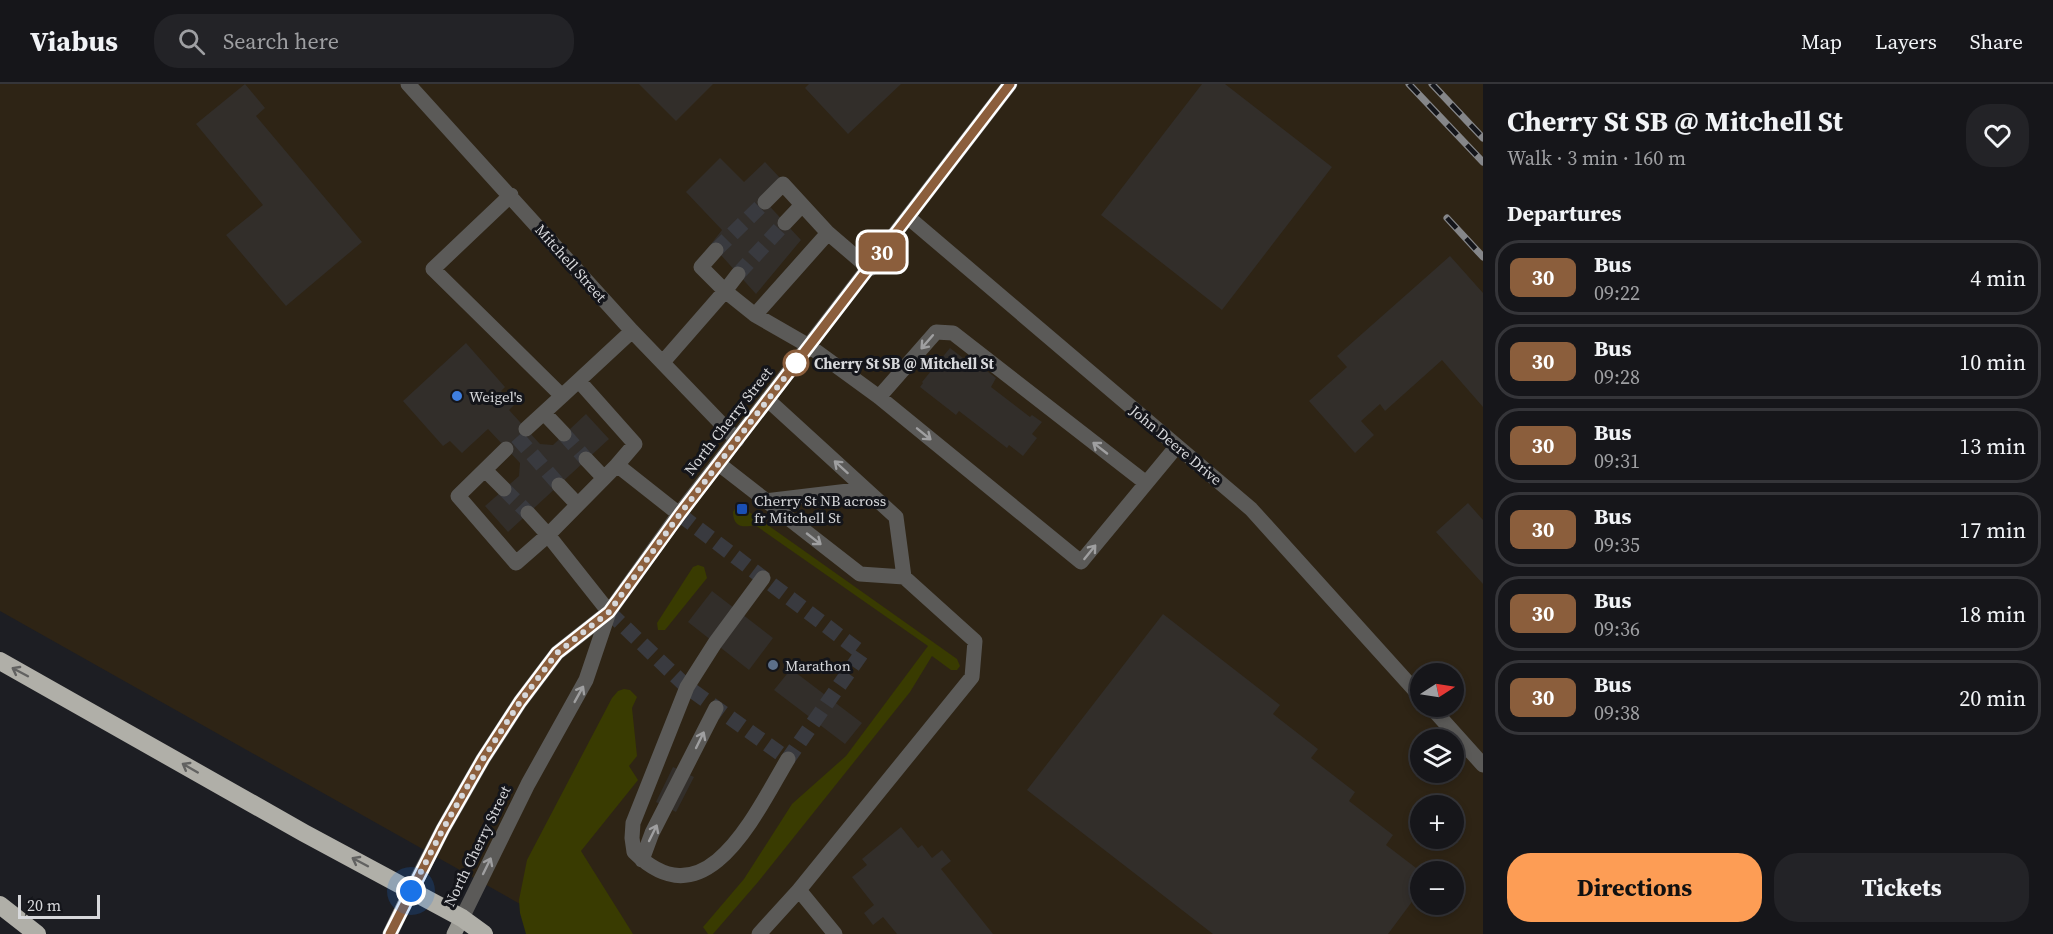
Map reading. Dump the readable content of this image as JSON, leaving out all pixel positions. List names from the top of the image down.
{
  "streets": {
    "main road": ["North Cherry Street"],
    "street": ["Mitchell Street", "John Deere Drive"]
  },
  "crossings": [
    ["Mitchell Street", "North Cherry Street"],
    ["North Cherry Street", "John Deere Drive"]
  ],
  "places": {
    "other": ["Cherry St SB @ Mitchell St", "Weigel's", "Marathon"],
    "transit": ["Cherry St NB across fr Mitchell St"]
  },
  "lines": ["bus line 30"],
  "scale_bar": "20 m",
  "north": "right",
  "page": {
    "header": "Viabus",
    "search": "Search here",
    "nav": ["Map", "Layers", "Share"],
    "on_map": "30",
    "heading": [
      ["Cherry St SB @ Mitchell St", "Walk · 3 min · 160 m"],
      "Departures"
    ],
    "list": [
      {
        "mark": "30",
        "name": "Bus",
        "note": "09:22",
        "value": "4 min"
      },
      {
        "mark": "30",
        "name": "Bus",
        "note": "09:28",
        "value": "10 min"
      },
      {
        "mark": "30",
        "name": "Bus",
        "note": "09:31",
        "value": "13 min"
      },
      {
        "mark": "30",
        "name": "Bus",
        "note": "09:35",
        "value": "17 min"
      },
      {
        "mark": "30",
        "name": "Bus",
        "note": "09:36",
        "value": "18 min"
      },
      {
        "mark": "30",
        "name": "Bus",
        "note": "09:38",
        "value": "20 min"
      }
    ],
    "map_buttons": ["+", "−"],
    "buttons": ["Directions", "Tickets"],
    "scale": "20 m"
  }
}
